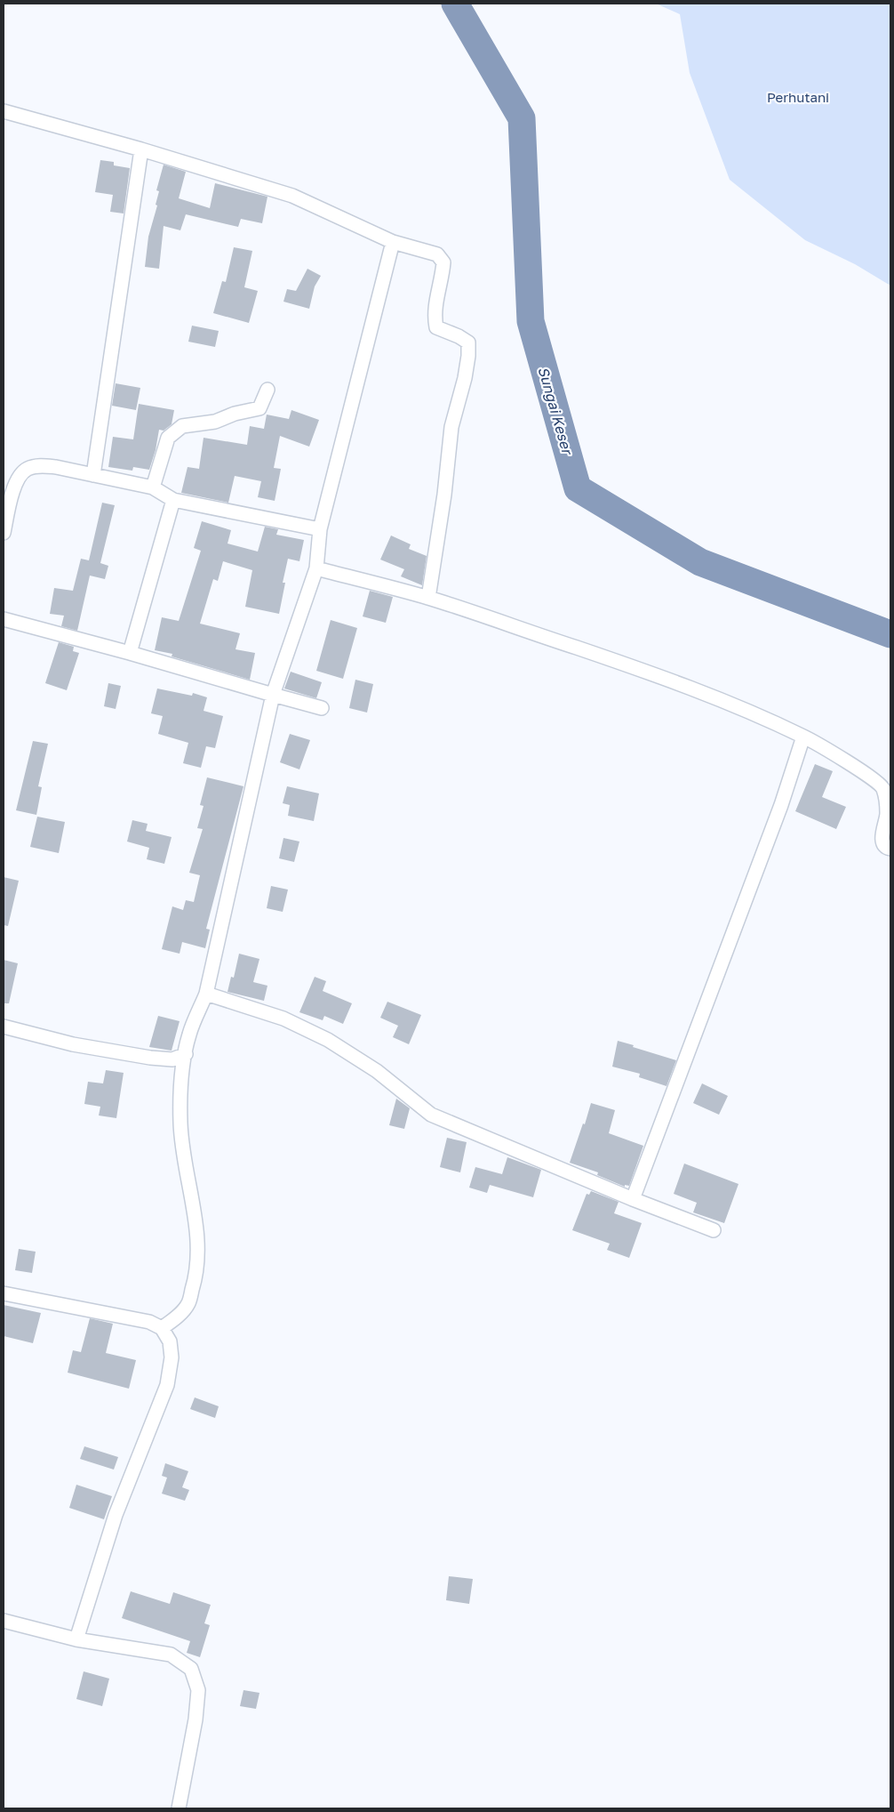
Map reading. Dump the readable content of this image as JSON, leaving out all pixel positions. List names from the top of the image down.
{
  "water": ["Sungai Keser"],
  "parks": ["Perhutani"]
}
